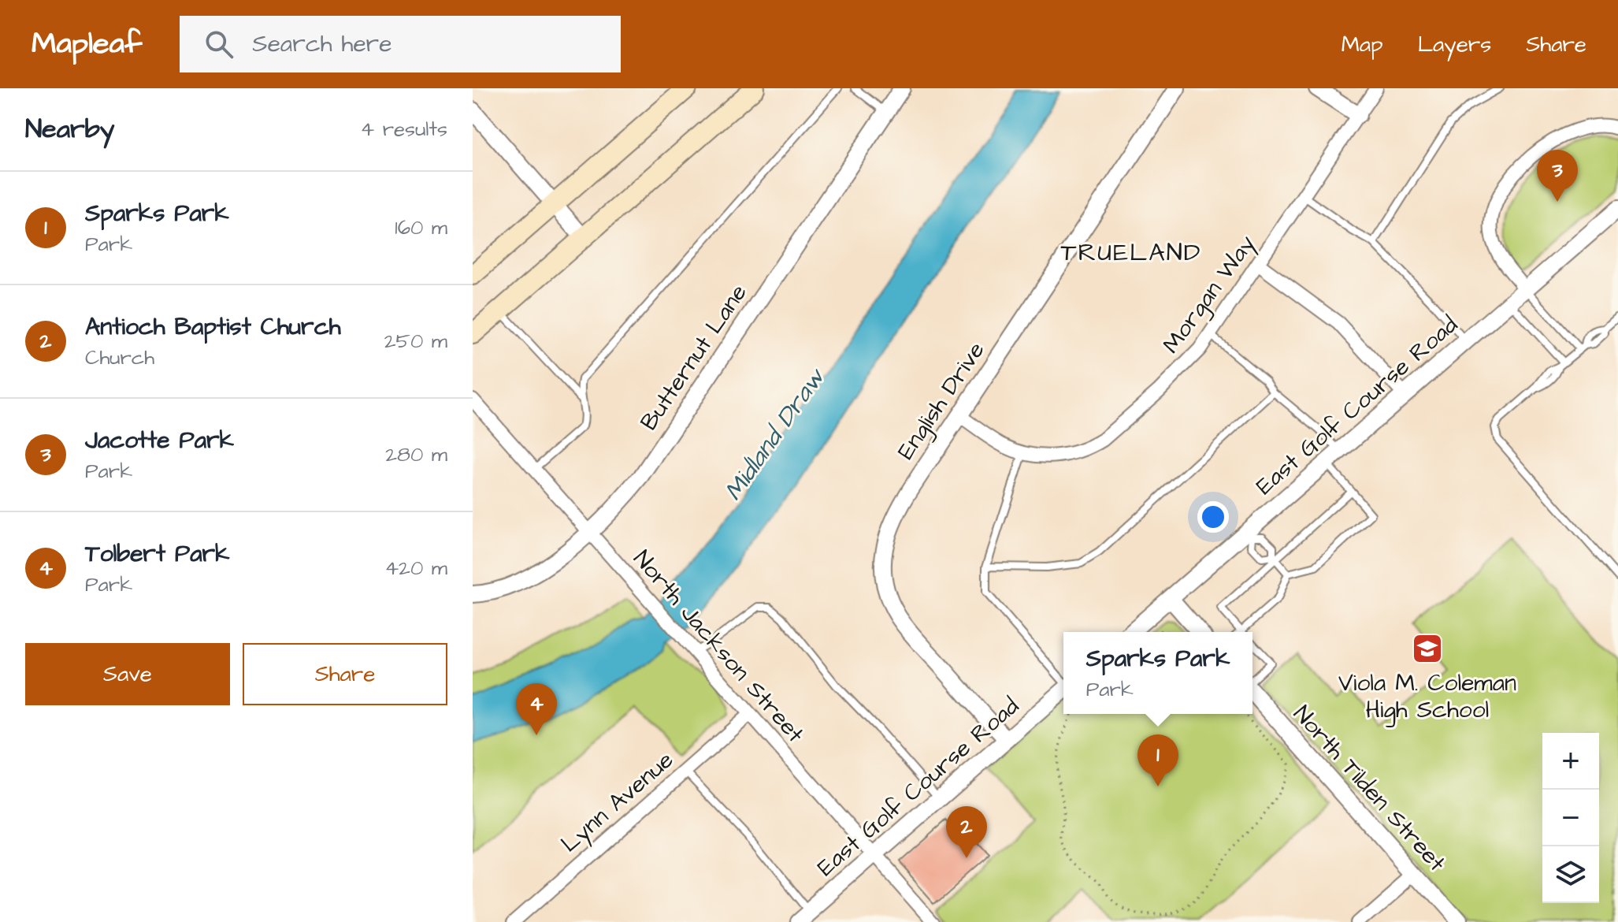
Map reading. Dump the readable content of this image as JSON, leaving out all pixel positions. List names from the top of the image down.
{
  "streets": {
    "street": [
      "Morgan Way",
      "Butternut Lane",
      "English Drive",
      "East Golf Course Road",
      "North Jackson Street",
      "North Tilden Street",
      "Lynn Avenue"
    ]
  },
  "crossings": [
    ["Morgan Way", "English Drive"],
    ["Butternut Lane", "North Jackson Street"],
    ["English Drive", "East Golf Course Road"],
    ["East Golf Course Road", "North Jackson Street"],
    ["North Jackson Street", "Lynn Avenue"]
  ],
  "districts": ["TRUELAND"],
  "water": ["Midland Draw"],
  "places": {
    "school or university": ["Viola M. Coleman High School"]
  },
  "page": {
    "header": "Mapleaf",
    "search": "Search here",
    "nav": ["Map", "Layers", "Share"],
    "heading": ["Nearby", "4 results"],
    "pins": [
      "3",
      "4",
      "1",
      "2"
    ],
    "list": [
      {
        "mark": "1",
        "name": "Sparks Park",
        "note": "Park",
        "value": "160 m"
      },
      {
        "mark": "2",
        "name": "Antioch Baptist Church",
        "note": "Church",
        "value": "250 m"
      },
      {
        "mark": "3",
        "name": "Jacotte Park",
        "note": "Park",
        "value": "280 m"
      },
      {
        "mark": "4",
        "name": "Tolbert Park",
        "note": "Park",
        "value": "420 m"
      }
    ],
    "buttons": ["Save", "Share"],
    "popup": ["Sparks Park", "Park"],
    "map_buttons": ["+", "−"]
  }
}
